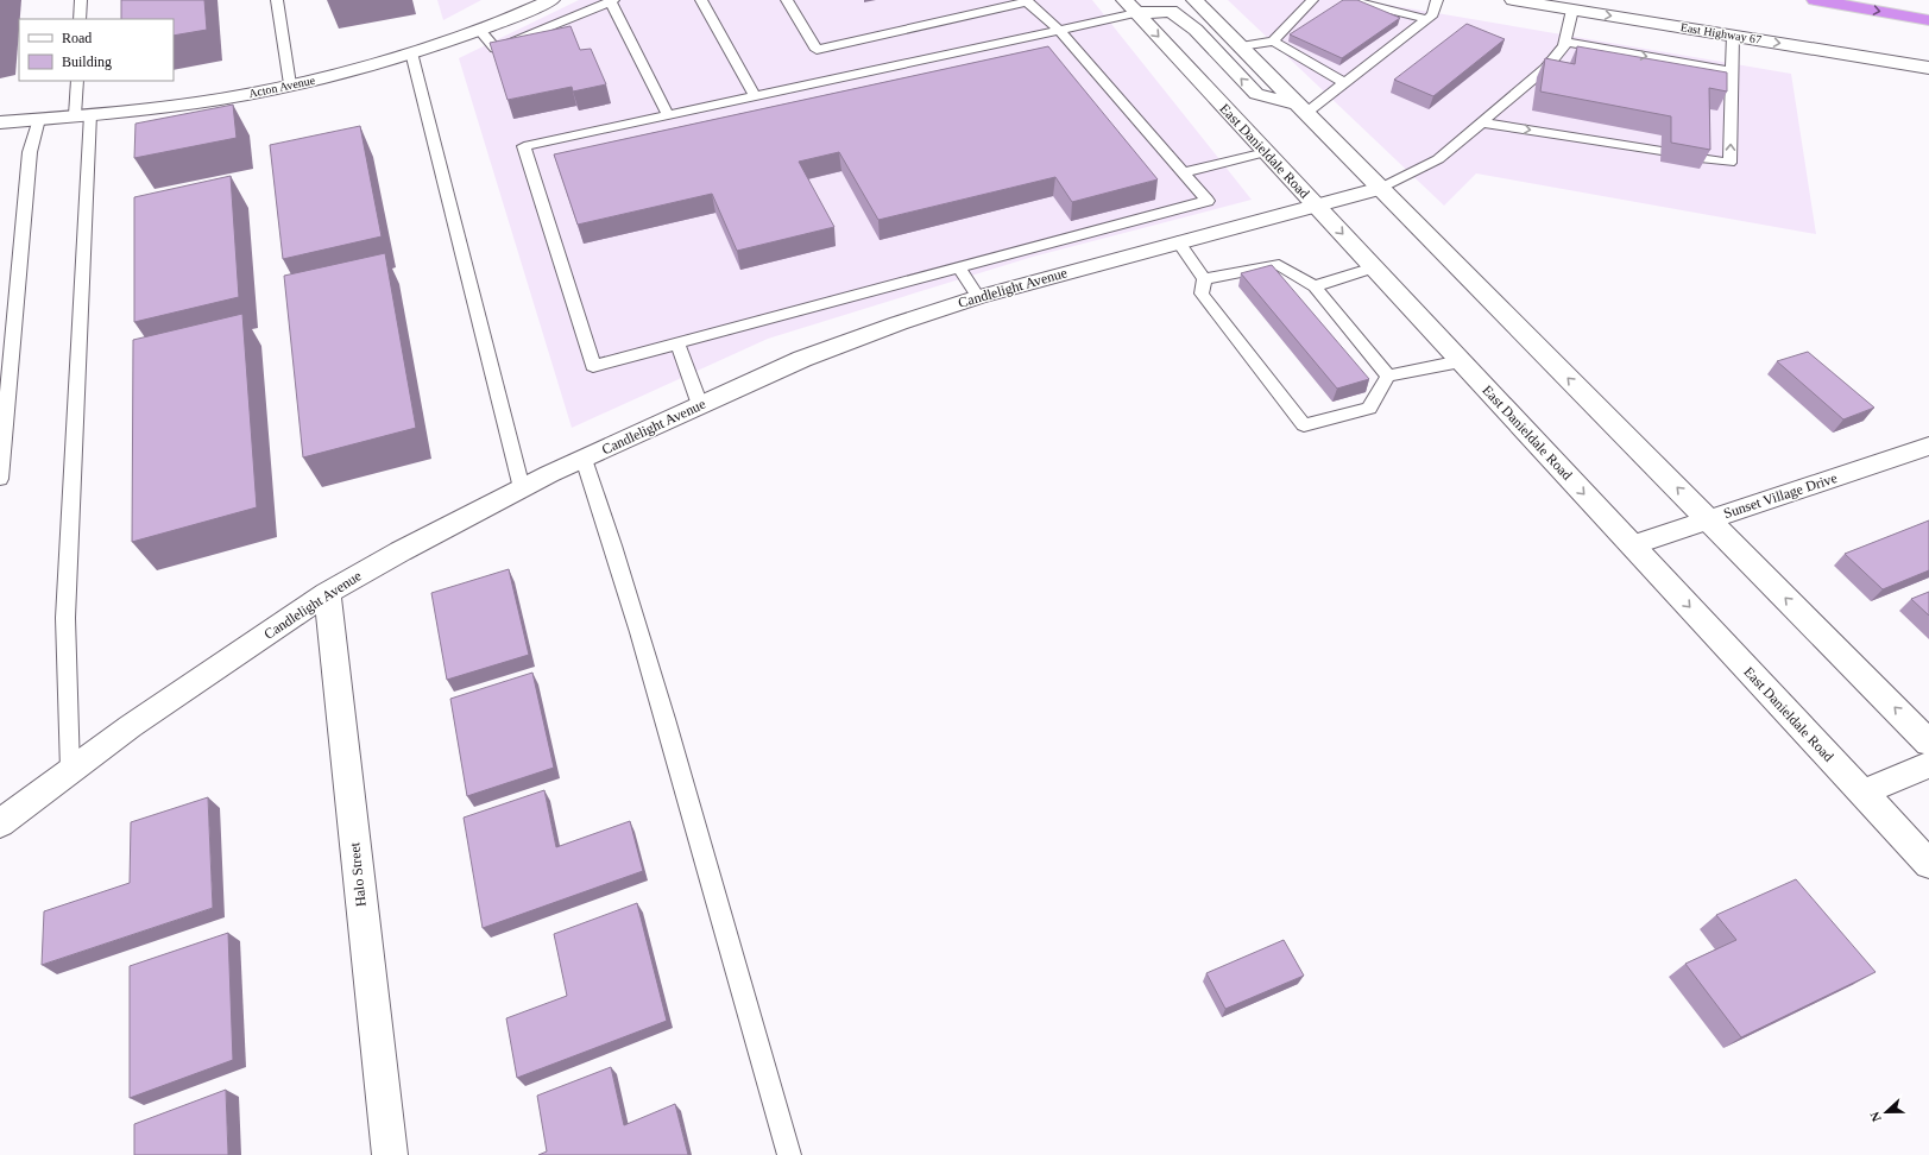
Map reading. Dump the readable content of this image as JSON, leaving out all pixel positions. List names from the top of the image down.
{
  "streets": {
    "main road": [
      "East Highway 67",
      "Acton Avenue",
      "East Danieldale Road",
      "Candlelight Avenue",
      "Sunset Village Drive",
      "Halo Street"
    ]
  },
  "crossings": [
    ["East Danieldale Road", "Candlelight Avenue"],
    ["East Danieldale Road", "Sunset Village Drive"],
    ["Candlelight Avenue", "Halo Street"]
  ],
  "one_way": ["East Highway 67"],
  "legend": ["Road", "Building"],
  "north": "left"
}
